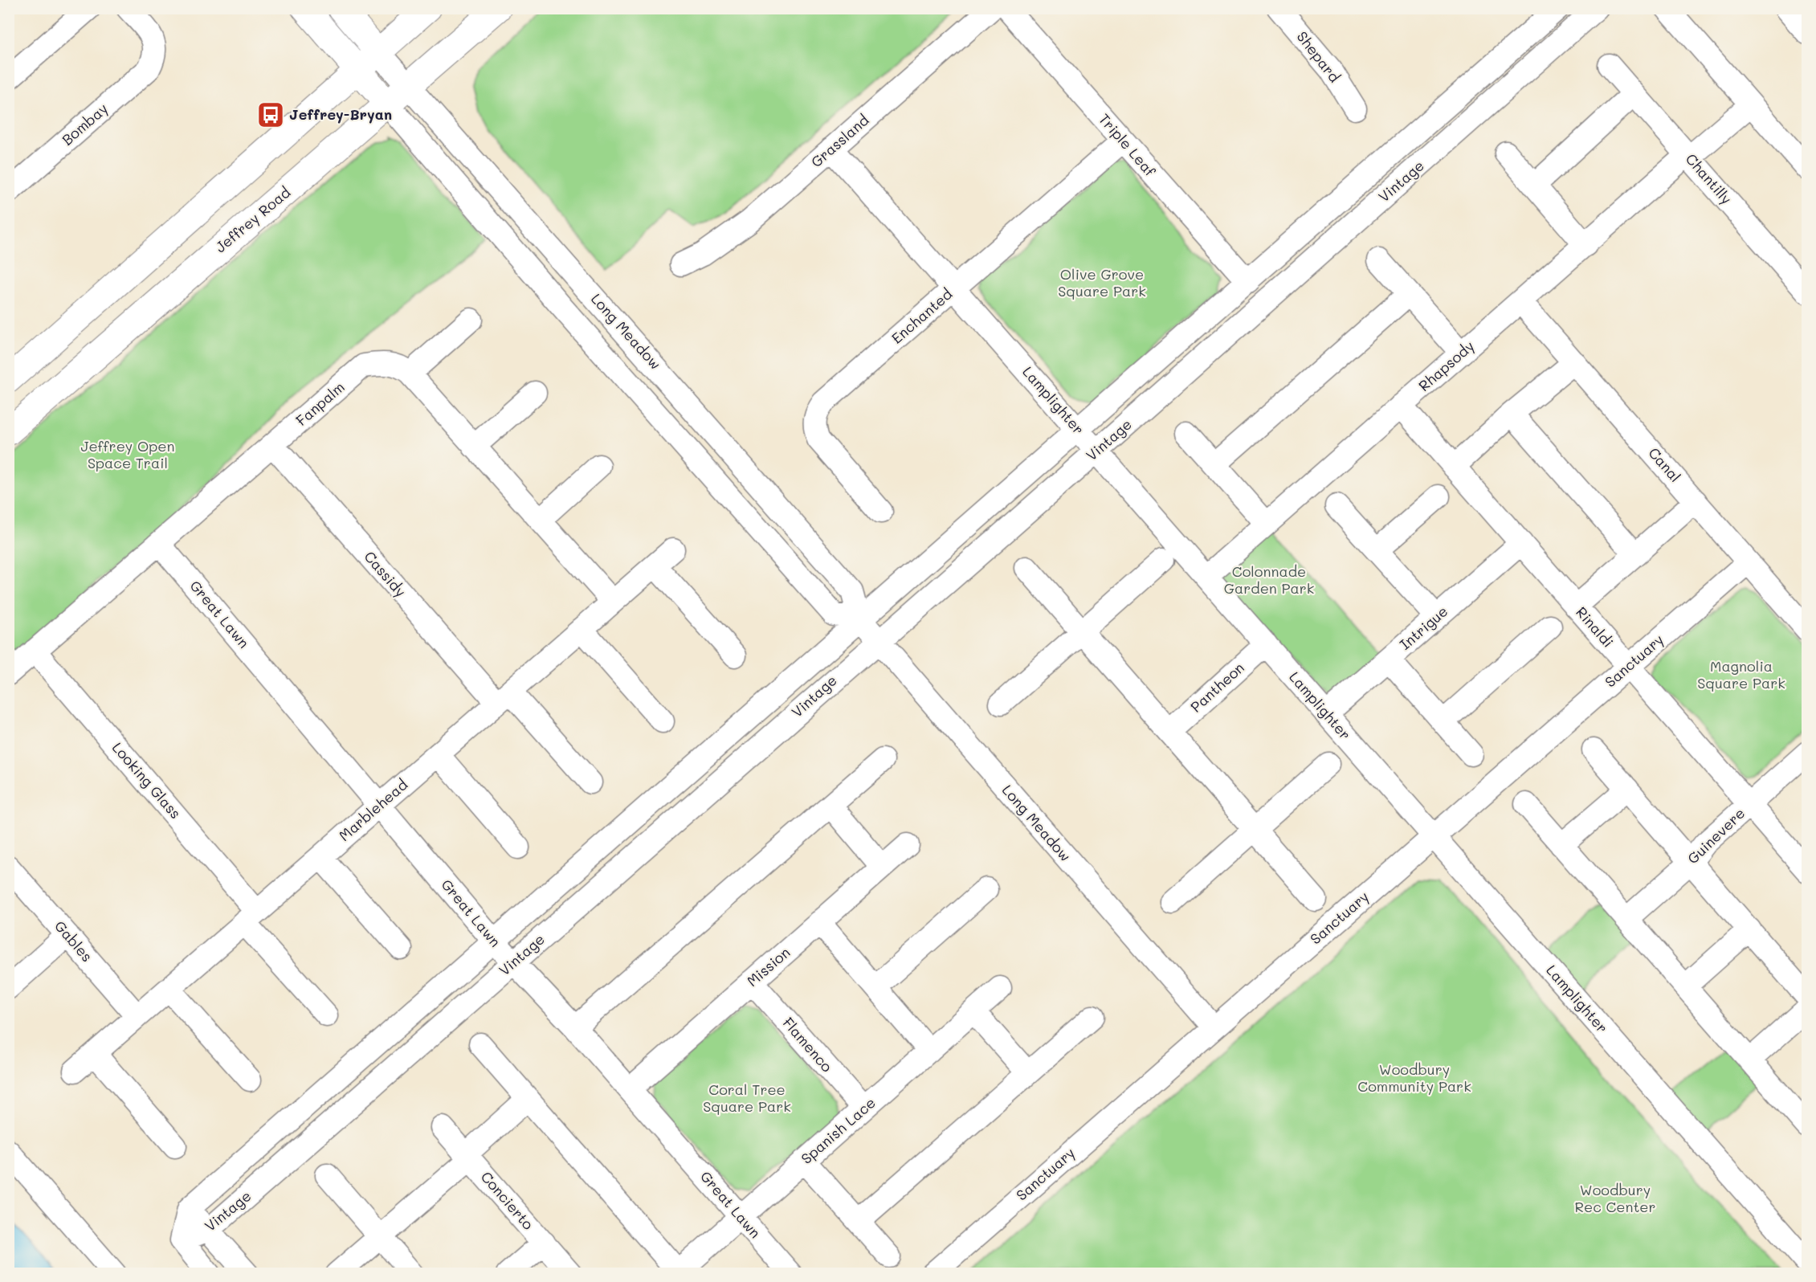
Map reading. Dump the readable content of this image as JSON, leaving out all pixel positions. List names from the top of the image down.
{
  "streets": {
    "main road": ["Jeffrey Road"],
    "street": [
      "Shepard",
      "Bombay",
      "Grassland",
      "Triple Leaf",
      "Chantilly",
      "Vintage",
      "Enchanted",
      "Long Meadow",
      "Rhapsody",
      "Lamplighter",
      "Fanpalm",
      "Canal",
      "Cassidy",
      "Great Lawn",
      "Rinaldi",
      "Intrigue",
      "Sanctuary",
      "Pantheon",
      "Looking Glass",
      "Marblehead",
      "Guinevere",
      "Gables",
      "Mission",
      "Flamenco",
      "Spanish Lace",
      "Concierto"
    ]
  },
  "crossings": [
    ["Grassland", "Lamplighter"],
    ["Triple Leaf", "Vintage"],
    ["Triple Leaf", "Enchanted"],
    ["Chantilly", "Rhapsody"],
    ["Vintage", "Long Meadow"],
    ["Vintage", "Lamplighter"],
    ["Vintage", "Great Lawn"],
    ["Jeffrey Road", "Long Meadow"],
    ["Enchanted", "Lamplighter"],
    ["Long Meadow", "Sanctuary"],
    ["Rhapsody", "Lamplighter"],
    ["Rhapsody", "Canal"],
    ["Rhapsody", "Rinaldi"],
    ["Lamplighter", "Intrigue"],
    ["Lamplighter", "Sanctuary"],
    ["Lamplighter", "Pantheon"],
    ["Fanpalm", "Cassidy"],
    ["Fanpalm", "Great Lawn"],
    ["Fanpalm", "Looking Glass"],
    ["Fanpalm", "Marblehead"],
    ["Canal", "Sanctuary"],
    ["Cassidy", "Marblehead"],
    ["Great Lawn", "Marblehead"],
    ["Great Lawn", "Mission"],
    ["Great Lawn", "Spanish Lace"],
    ["Rinaldi", "Intrigue"],
    ["Rinaldi", "Sanctuary"],
    ["Rinaldi", "Guinevere"],
    ["Looking Glass", "Marblehead"],
    ["Marblehead", "Gables"],
    ["Mission", "Flamenco"],
    ["Flamenco", "Spanish Lace"]
  ],
  "parks": [
    "Olive Grove Square Park",
    "Jeffrey Open Space Trail",
    "Colonnade Garden Park",
    "Magnolia Square Park",
    "Woodbury Community Park",
    "Coral Tree Square Park",
    "Woodbury Rec Center"
  ],
  "places": {
    "bus stop": ["Jeffrey-Bryan"]
  }
}
